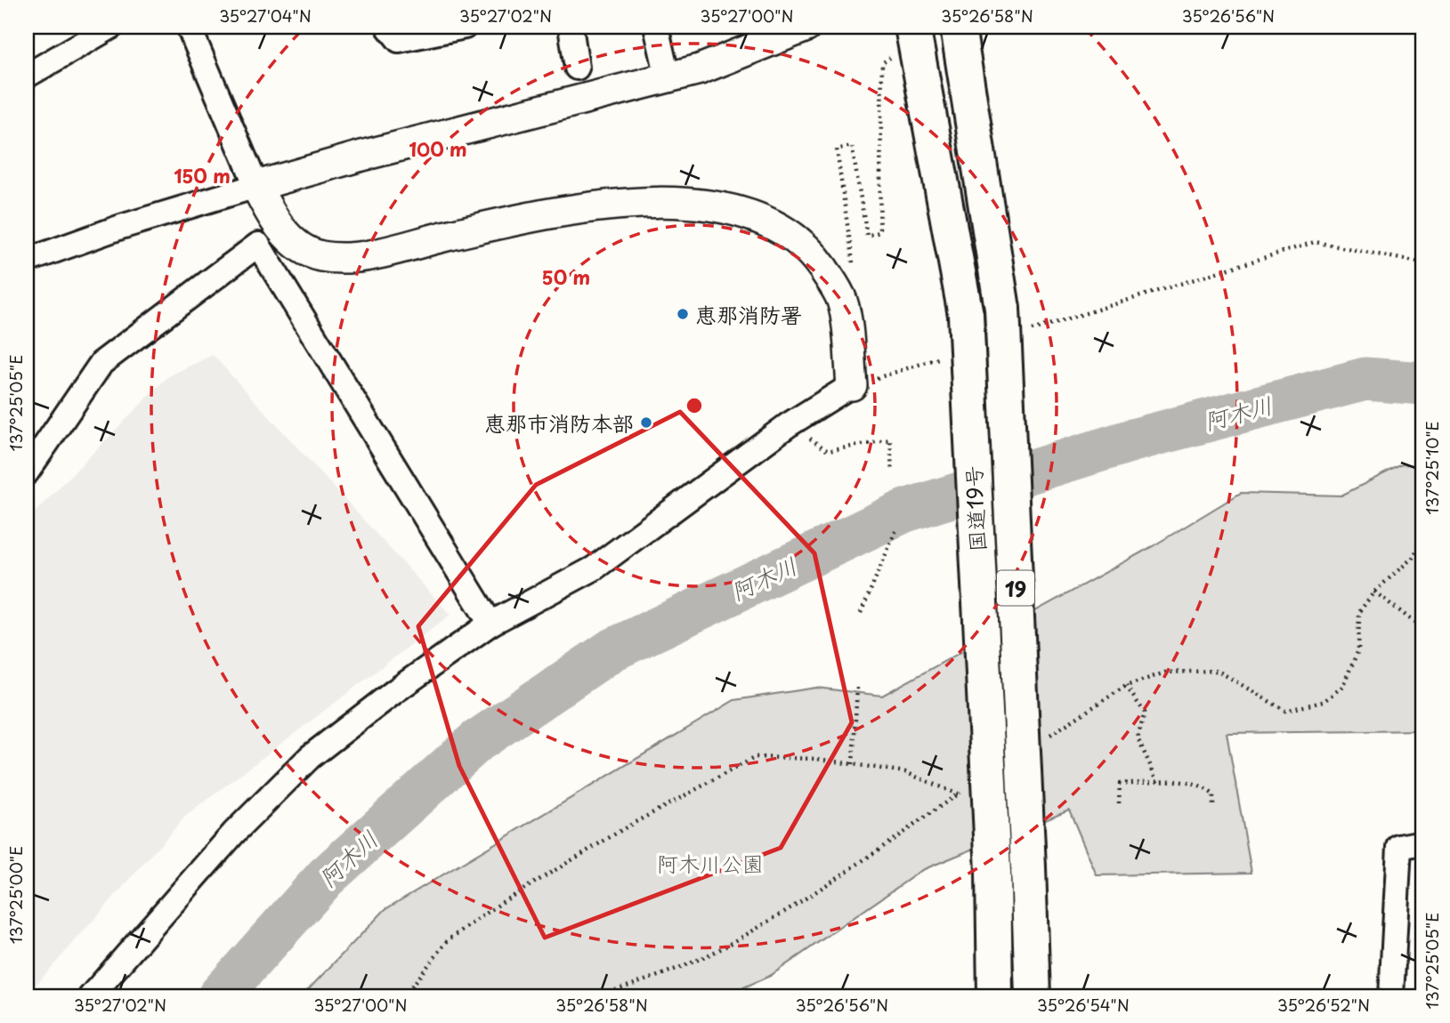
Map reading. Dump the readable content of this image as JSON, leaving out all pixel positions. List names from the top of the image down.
{
  "streets": {
    "highway": ["国道19号", "19"]
  },
  "water": ["阿木川"],
  "parks": ["阿木川公園"],
  "places": ["恵那消防署", "恵那市消防本部"],
  "coordinates": [
    "35°27'04\"N",
    "35°27'02\"N",
    "35°27'00\"N",
    "35°26'58\"N",
    "35°26'56\"N",
    "137°25'05\"E",
    "137°25'10\"E",
    "137°25'00\"E",
    "35°26'54\"N",
    "35°26'52\"N"
  ],
  "rings": ["100 m", "150 m", "50 m"]
}
